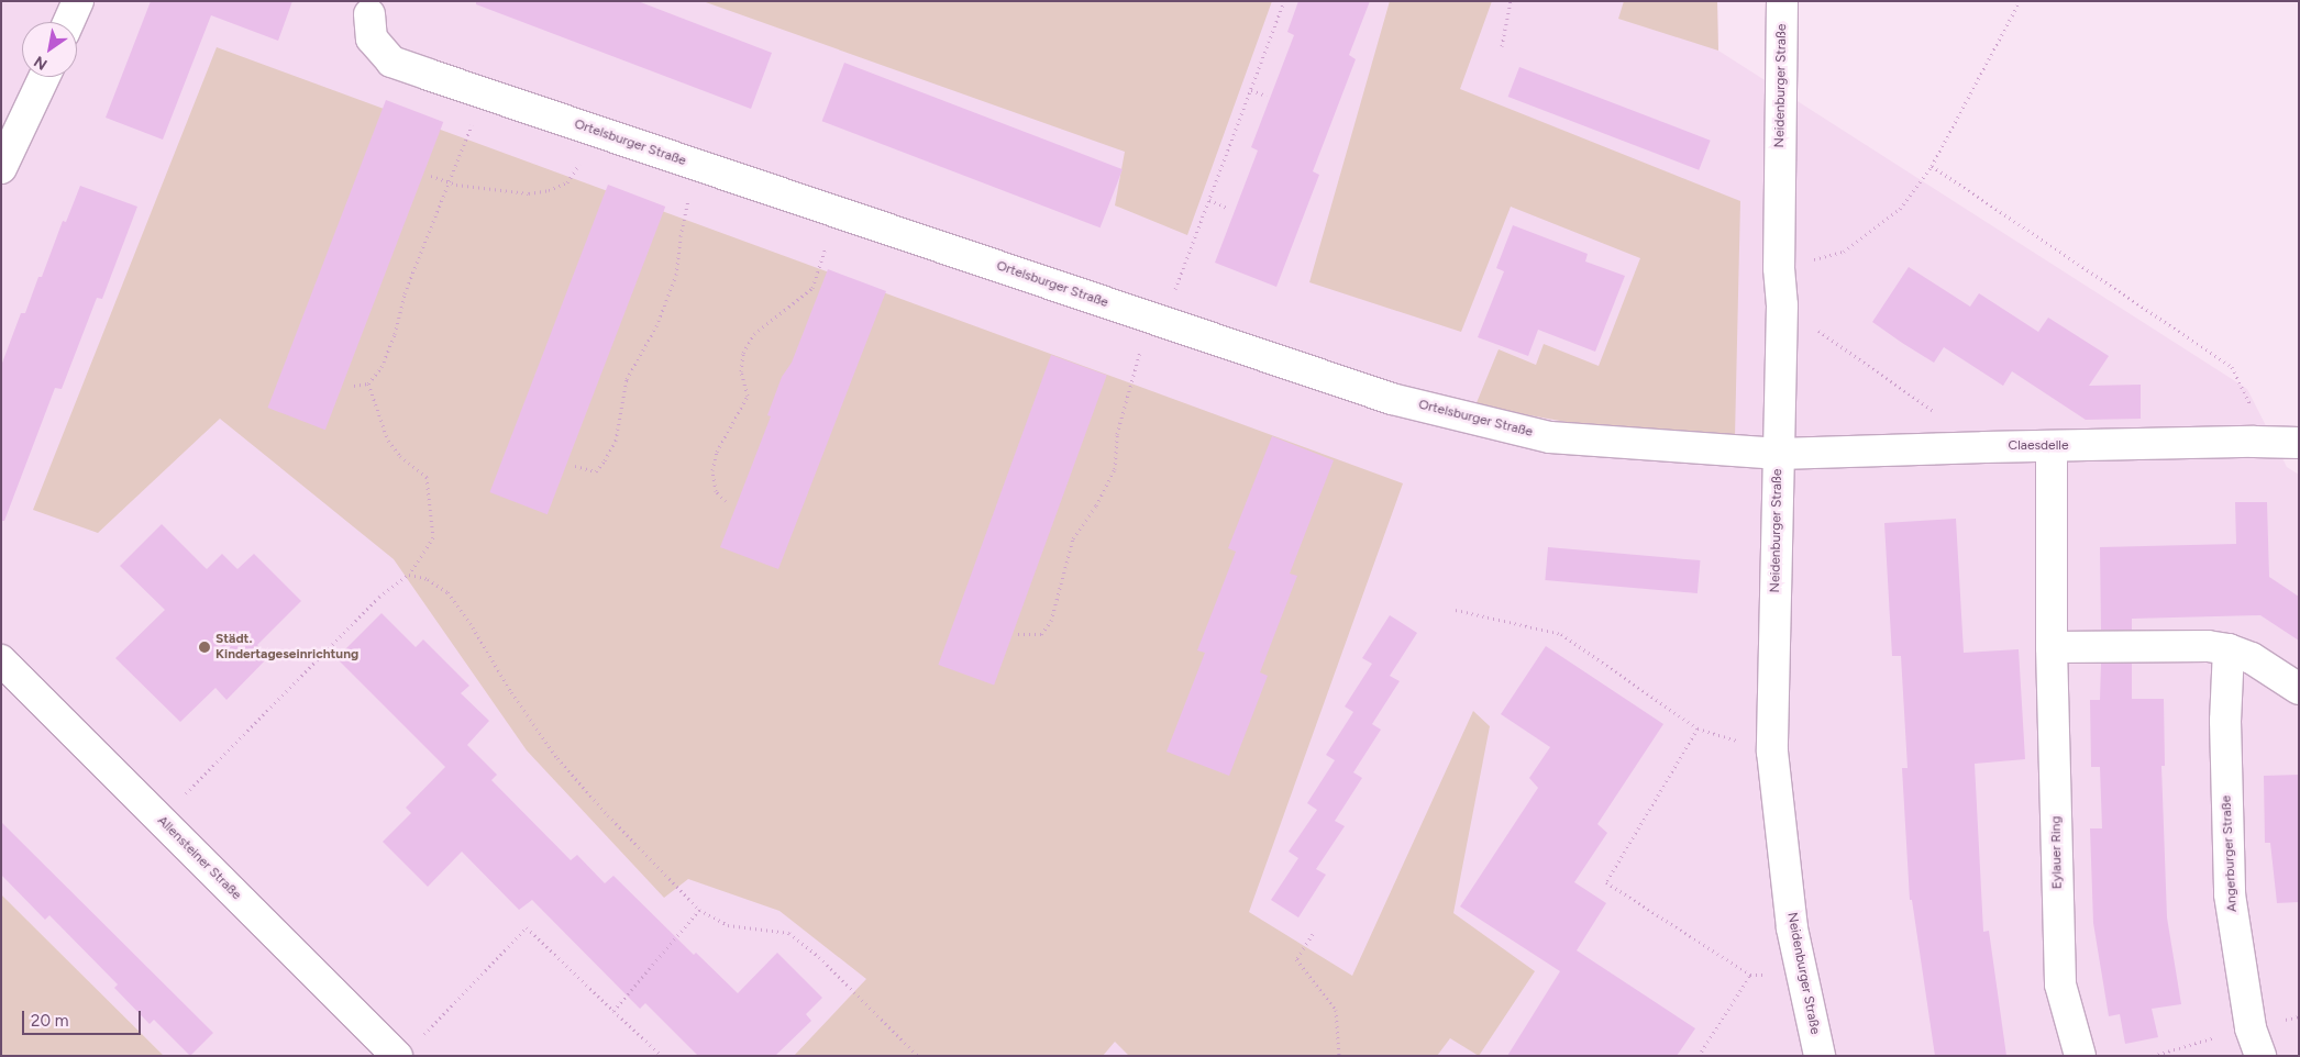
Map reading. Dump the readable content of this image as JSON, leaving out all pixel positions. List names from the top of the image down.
{
  "streets": {
    "street": [
      "Neidenburger Straße",
      "Ortelsburger Straße",
      "Claesdelle",
      "Eylauer Ring",
      "Angerburger Straße",
      "Allensteiner Straße"
    ]
  },
  "crossings": [
    ["Neidenburger Straße", "Ortelsburger Straße"],
    ["Neidenburger Straße", "Claesdelle"],
    ["Ortelsburger Straße", "Claesdelle"],
    ["Claesdelle", "Eylauer Ring"]
  ],
  "places": ["Städt. Kindertageseinrichtung"],
  "scale_bar": "20 m",
  "north": "bottom left"
}
